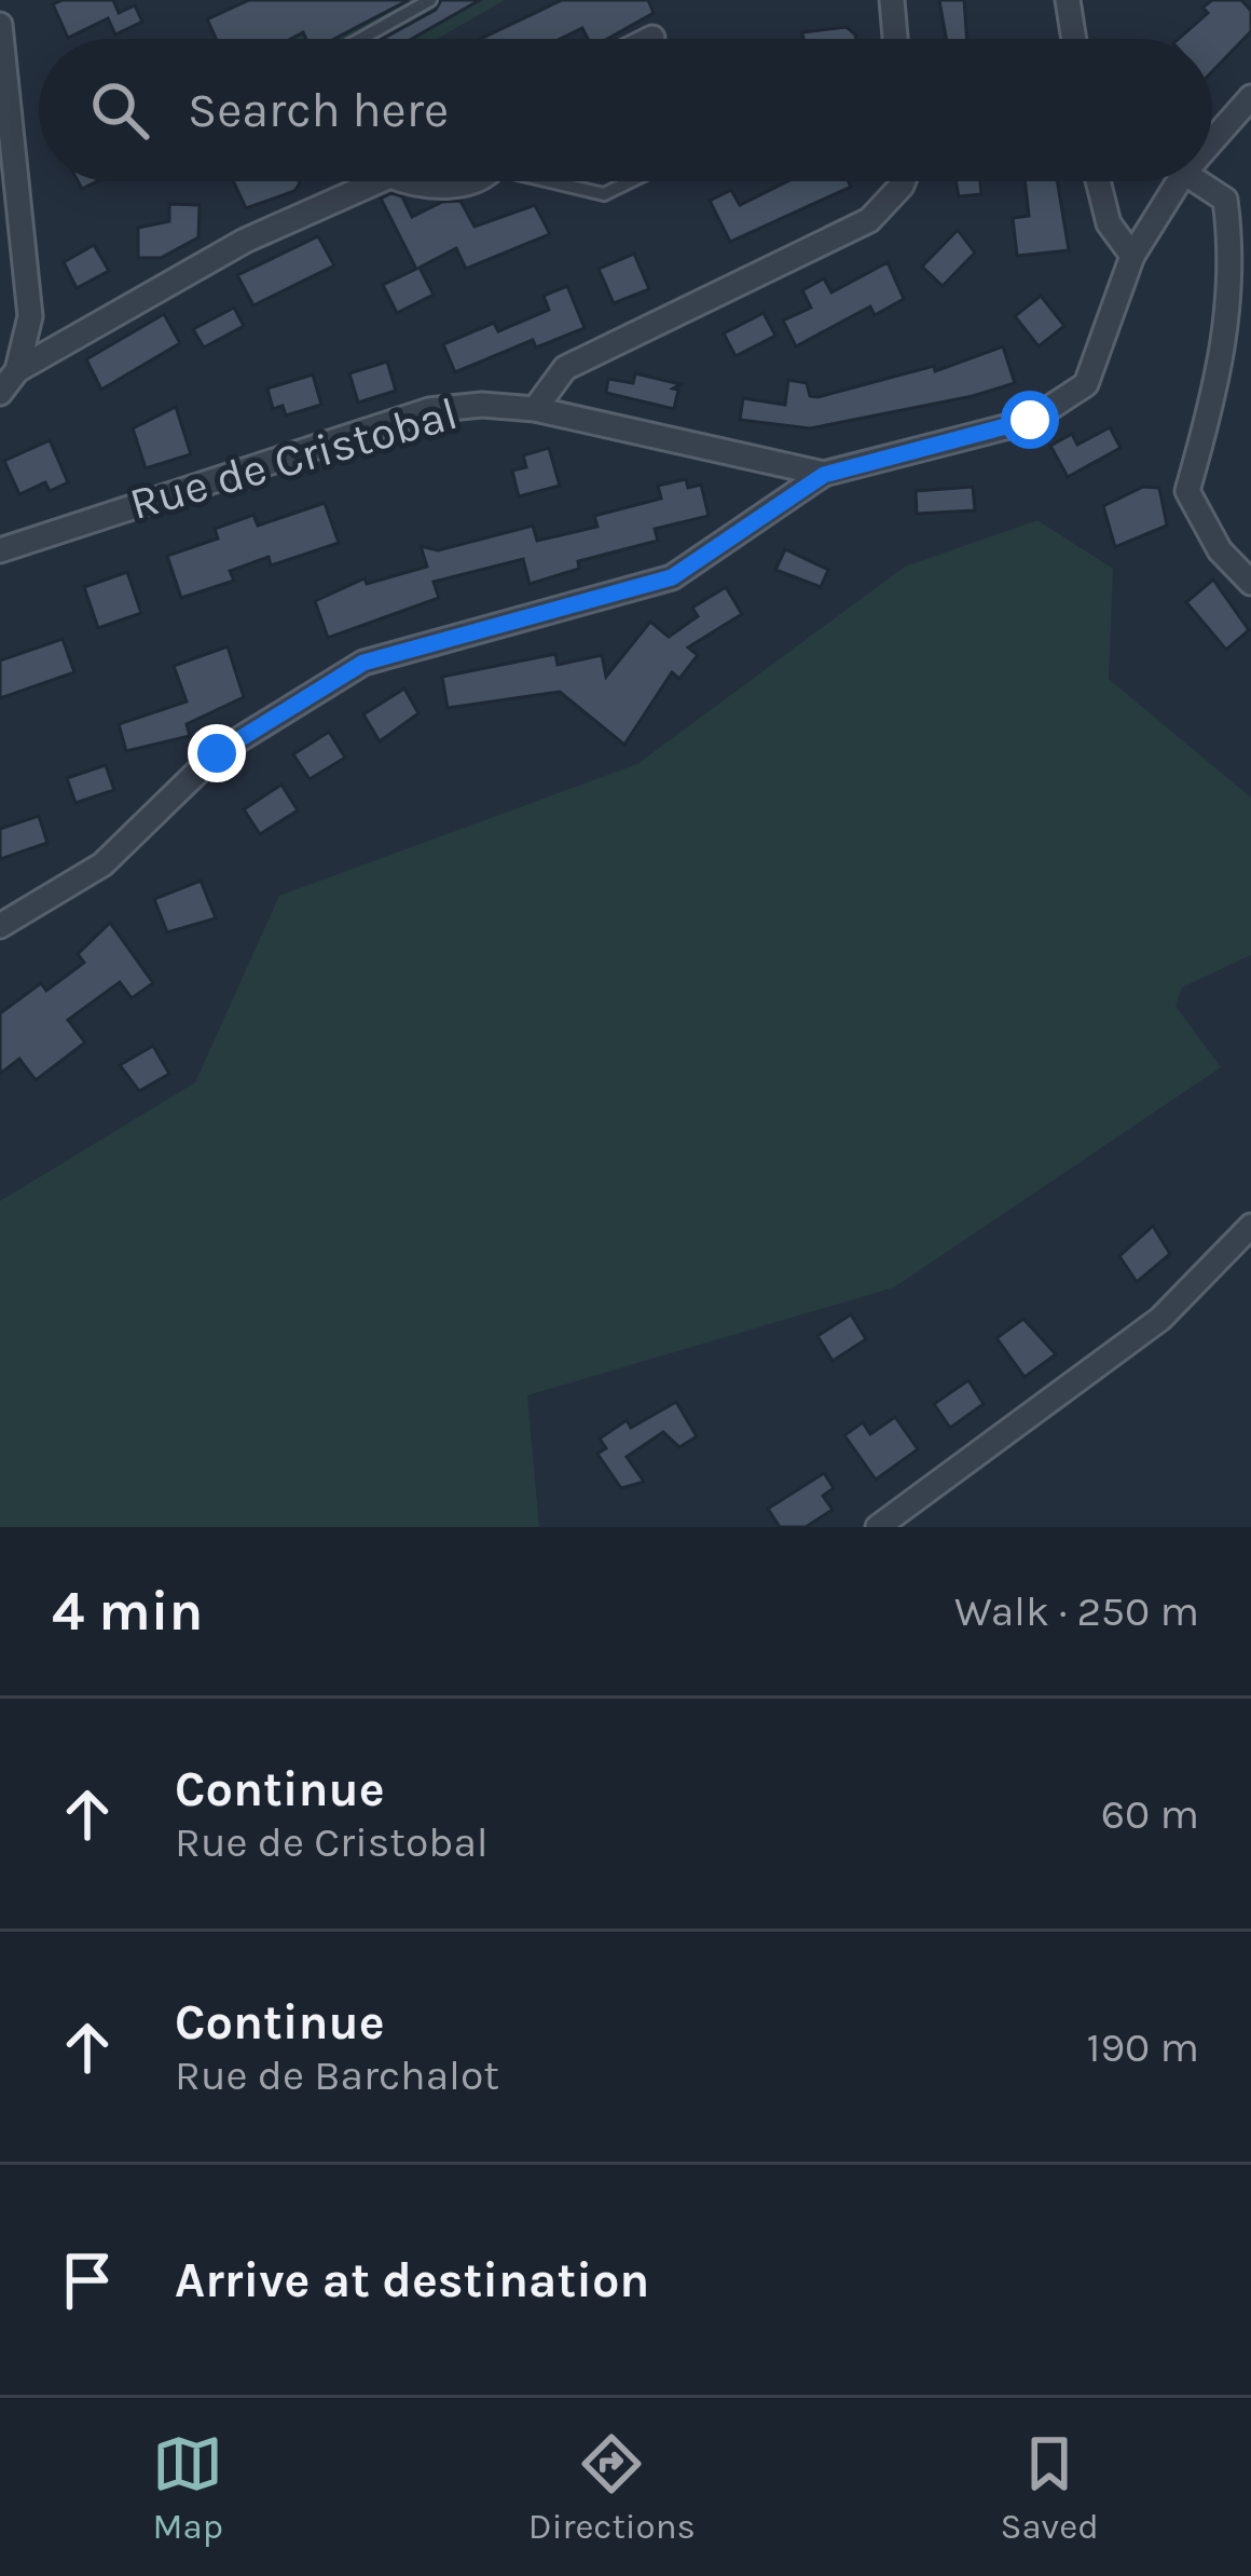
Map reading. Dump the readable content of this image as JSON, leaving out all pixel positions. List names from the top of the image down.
{
  "streets": {
    "street": ["Rue de Cristobal"]
  },
  "page": {
    "search": "Search here",
    "heading": ["4 min", "Walk · 250 m"],
    "list": [
      ["Continue", "Rue de Cristobal", "60 m"],
      ["Continue", "Rue de Barchalot", "190 m"],
      "Arrive at destination"
    ],
    "nav": ["Map", "Directions", "Saved"]
  }
}
